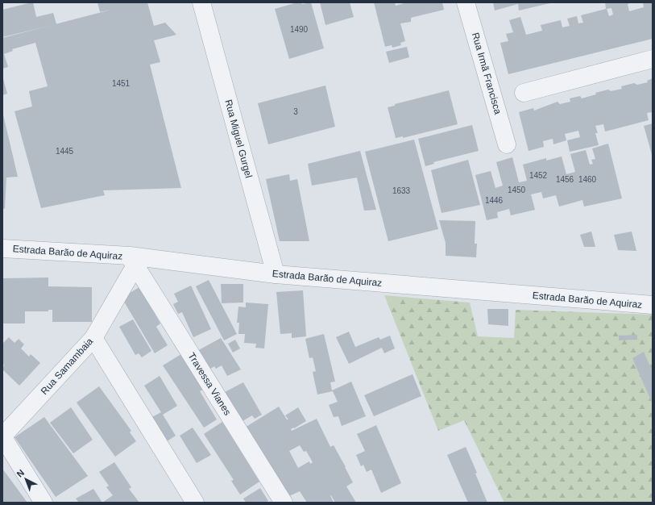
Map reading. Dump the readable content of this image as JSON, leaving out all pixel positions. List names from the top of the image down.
{
  "streets": {
    "street": [
      "Rua Irmã Francisca",
      "Rua Miguel Gurgel",
      "Estrada Barão de Aquiraz",
      "Rua Samambaia",
      "Travessa Vianes"
    ]
  },
  "crossings": [
    ["Rua Miguel Gurgel", "Estrada Barão de Aquiraz"],
    ["Estrada Barão de Aquiraz", "Rua Samambaia"],
    ["Estrada Barão de Aquiraz", "Travessa Vianes"],
    ["Rua Samambaia", "Travessa Vianes"]
  ],
  "house_numbers": [
    "1490",
    "1451",
    "3",
    "1445",
    "1452",
    "1456",
    "1460",
    "1450",
    "1633",
    "1446"
  ],
  "north": "top left"
}
